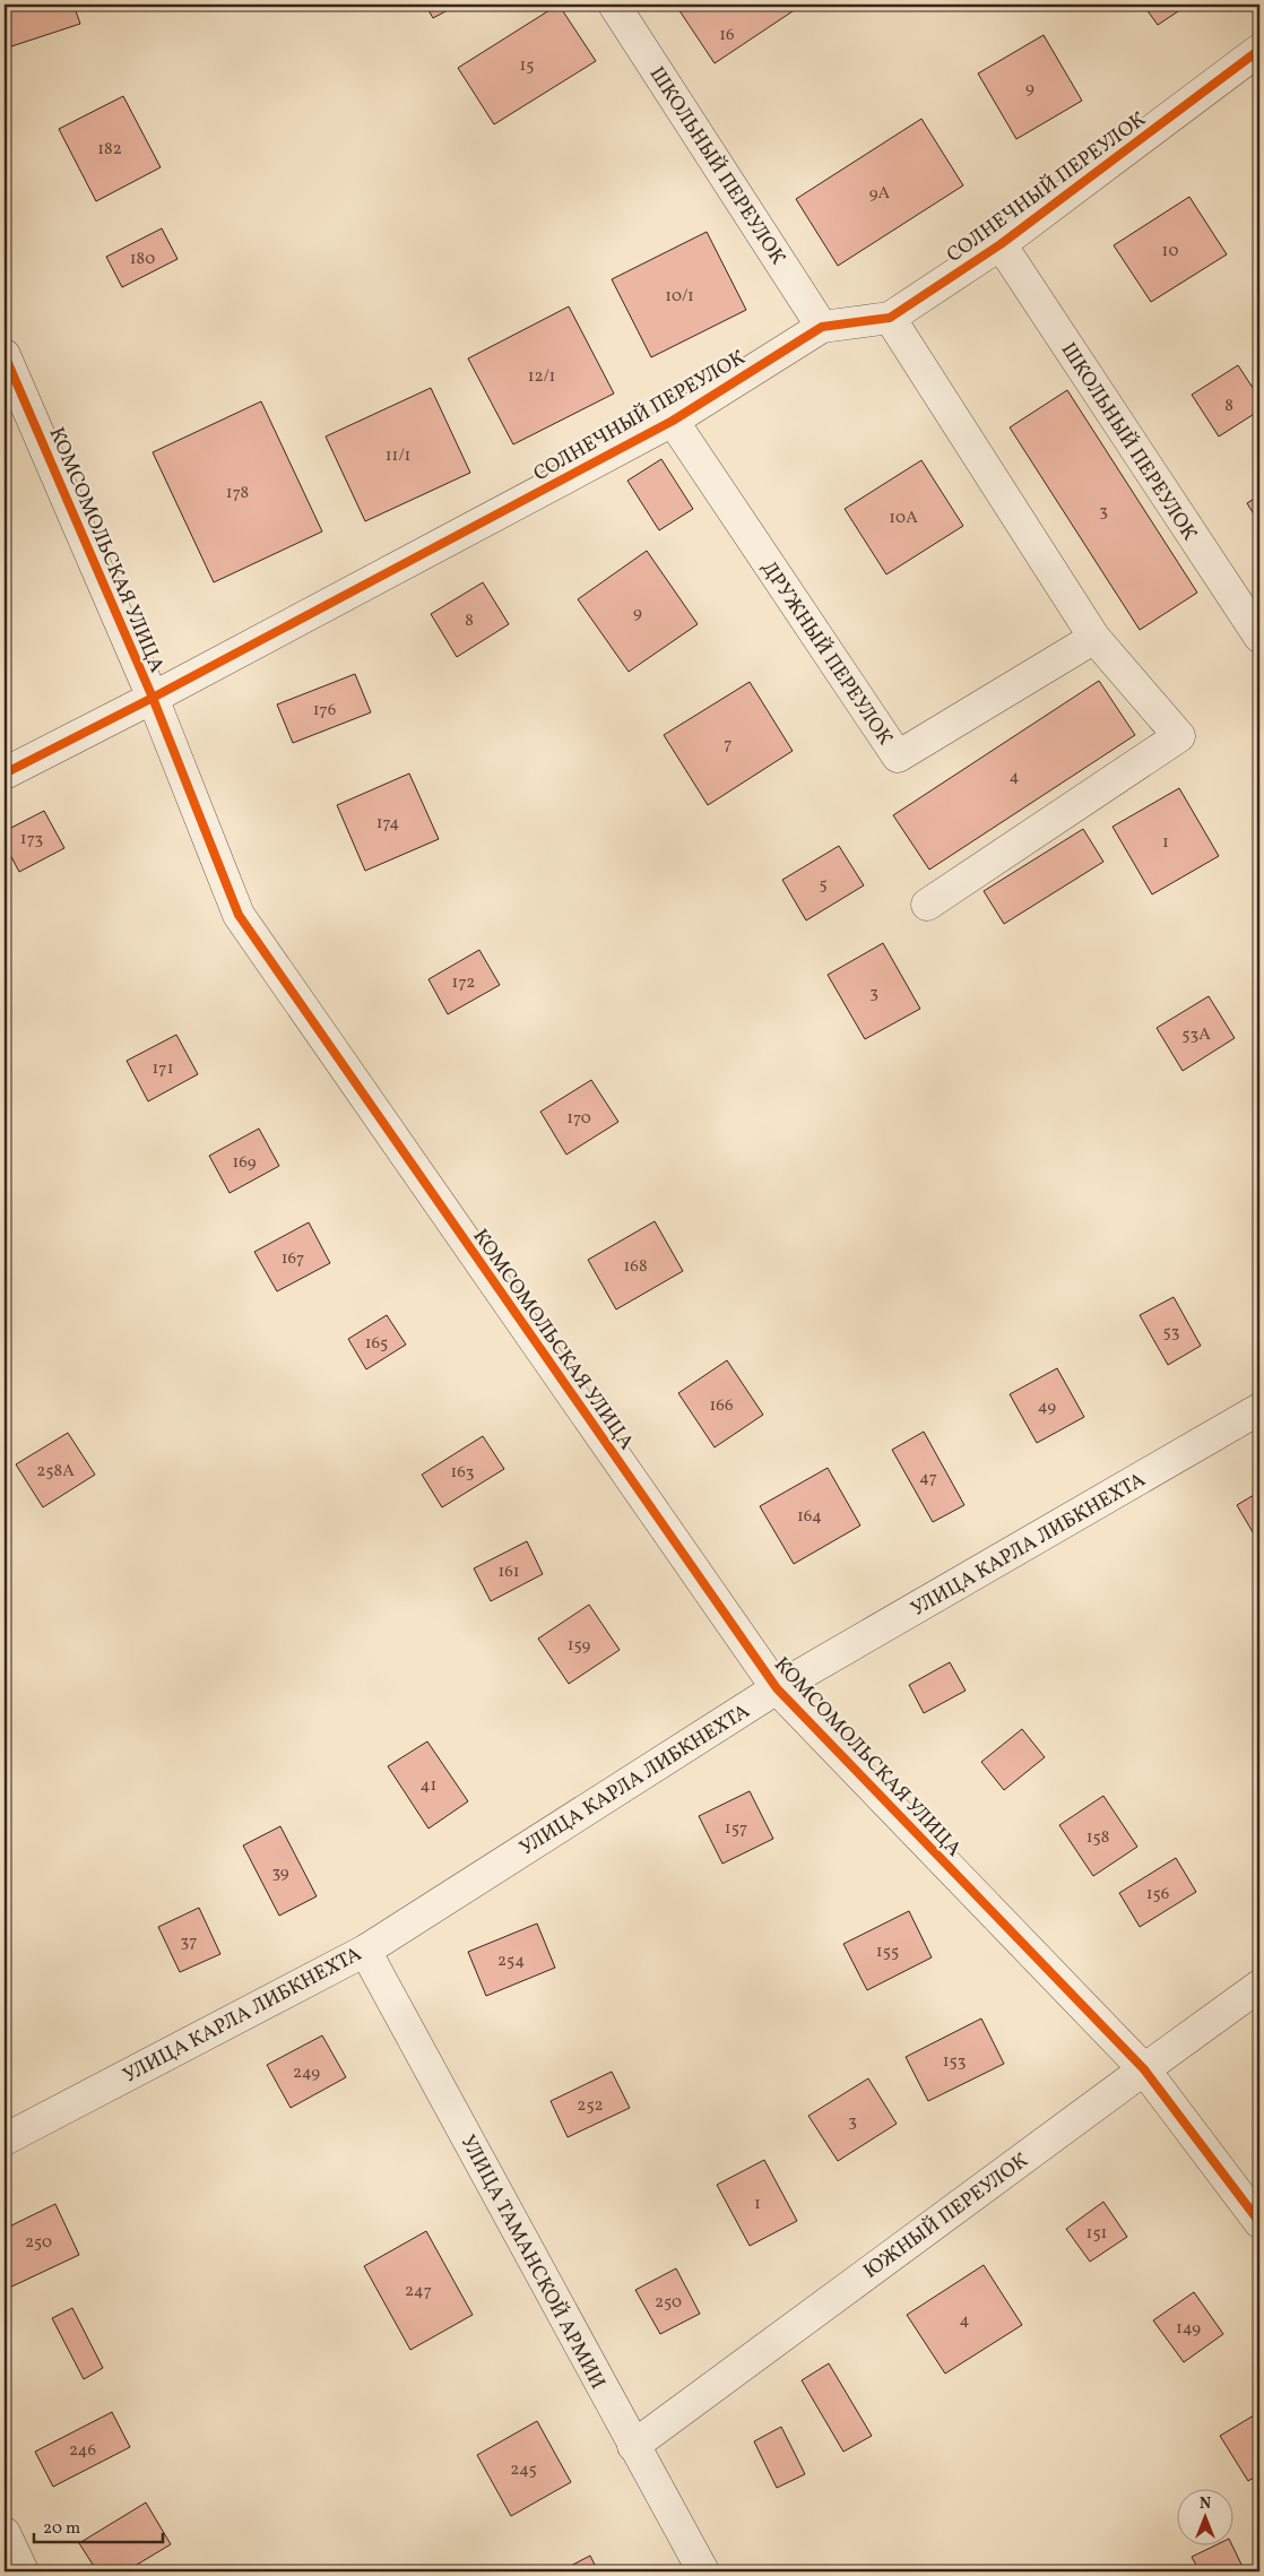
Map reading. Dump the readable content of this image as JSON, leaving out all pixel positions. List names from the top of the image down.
{
  "streets": {
    "street": [
      "ШКОЛЬНЫЙ ПЕРЕУЛОК",
      "СОЛНЕЧНЫЙ ПЕРЕУЛОК",
      "КОМСОМОЛЬСКАЯ УЛИЦА",
      "ДРУЖНЫЙ ПЕРЕУЛОК",
      "УЛИЦА КАРЛА ЛИБКНЕХТА",
      "ЮЖНЫЙ ПЕРЕУЛОК",
      "УЛИЦА ТАМАНСКОЙ АРМИИ"
    ]
  },
  "crossings": [
    ["ШКОЛЬНЫЙ ПЕРЕУЛОК", "СОЛНЕЧНЫЙ ПЕРЕУЛОК"],
    ["СОЛНЕЧНЫЙ ПЕРЕУЛОК", "КОМСОМОЛЬСКАЯ УЛИЦА"],
    ["СОЛНЕЧНЫЙ ПЕРЕУЛОК", "ДРУЖНЫЙ ПЕРЕУЛОК"],
    ["КОМСОМОЛЬСКАЯ УЛИЦА", "УЛИЦА КАРЛА ЛИБКНЕХТА"],
    ["КОМСОМОЛЬСКАЯ УЛИЦА", "ЮЖНЫЙ ПЕРЕУЛОК"],
    ["УЛИЦА КАРЛА ЛИБКНЕХТА", "УЛИЦА ТАМАНСКОЙ АРМИИ"],
    ["ЮЖНЫЙ ПЕРЕУЛОК", "УЛИЦА ТАМАНСКОЙ АРМИИ"]
  ],
  "house_numbers": [
    "16",
    "15",
    "9",
    "182",
    "9А",
    "10",
    "180",
    "10/1",
    "12/1",
    "8",
    "11/1",
    "178",
    "3",
    "10А",
    "9",
    "8",
    "176",
    "7",
    "4",
    "174",
    "173",
    "1",
    "5",
    "172",
    "3",
    "53А",
    "171",
    "170",
    "169",
    "167",
    "168",
    "53",
    "165",
    "166",
    "49",
    "258А",
    "163",
    "47",
    "164",
    "161",
    "159",
    "41",
    "157",
    "158",
    "39",
    "156",
    "37",
    "155",
    "254",
    "153",
    "249",
    "252",
    "3",
    "1",
    "151",
    "250",
    "247",
    "250",
    "4",
    "149",
    "246",
    "245"
  ],
  "scale_bar": "20 m",
  "north": "top"
}
